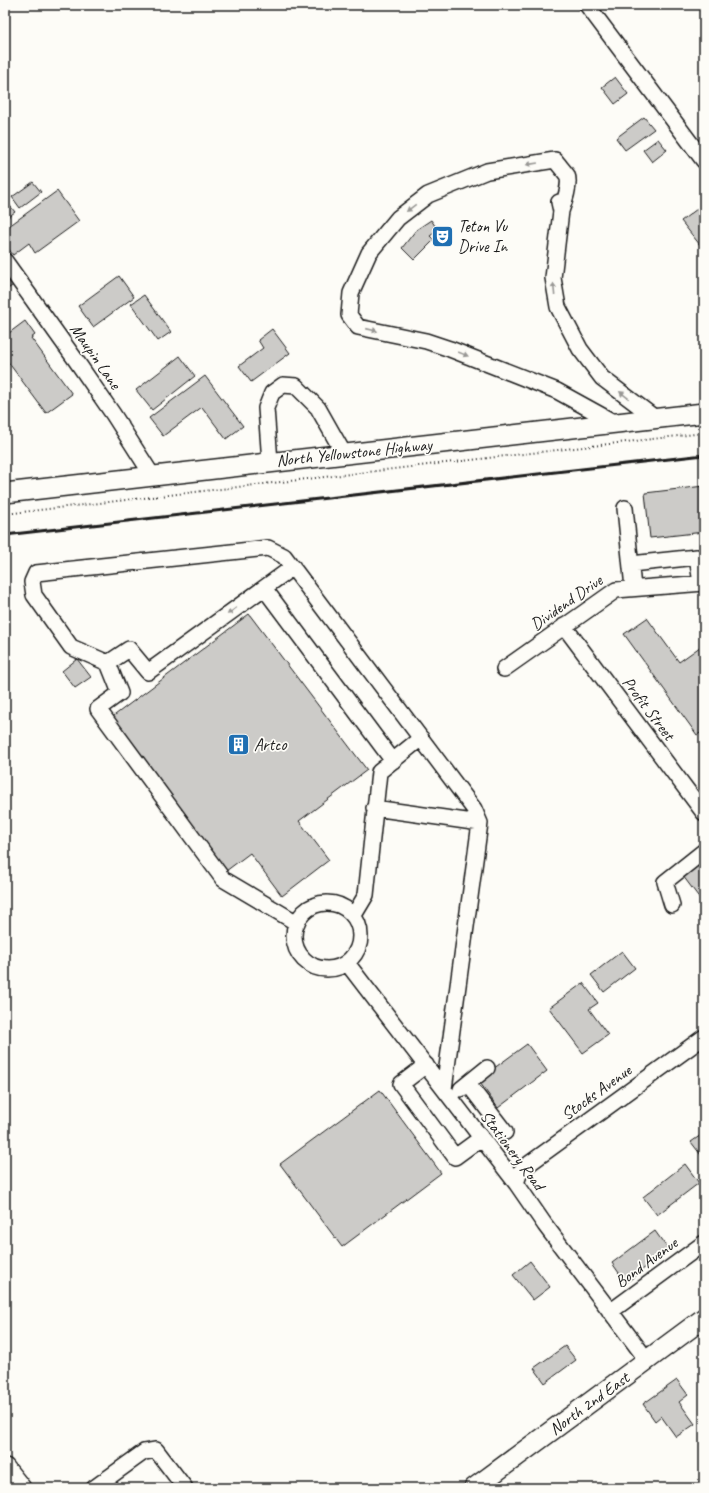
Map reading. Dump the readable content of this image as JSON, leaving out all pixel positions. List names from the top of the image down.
{
  "streets": {
    "main road": ["North Yellowstone Highway", "North 2nd East"],
    "street": [
      "Maupin Lane",
      "Dividend Drive",
      "Profit Street",
      "Stocks Avenue",
      "Stationery Road",
      "Bond Avenue"
    ]
  },
  "crossings": [
    ["Maupin Lane", "North Yellowstone Highway"],
    ["Dividend Drive", "Profit Street"],
    ["Stocks Avenue", "Stationery Road"],
    ["Stationery Road", "Bond Avenue"],
    ["Stationery Road", "North 2nd East"]
  ],
  "places": {
    "theatre": ["Teton Vu Drive In"],
    "building": ["Artco"]
  }
}
